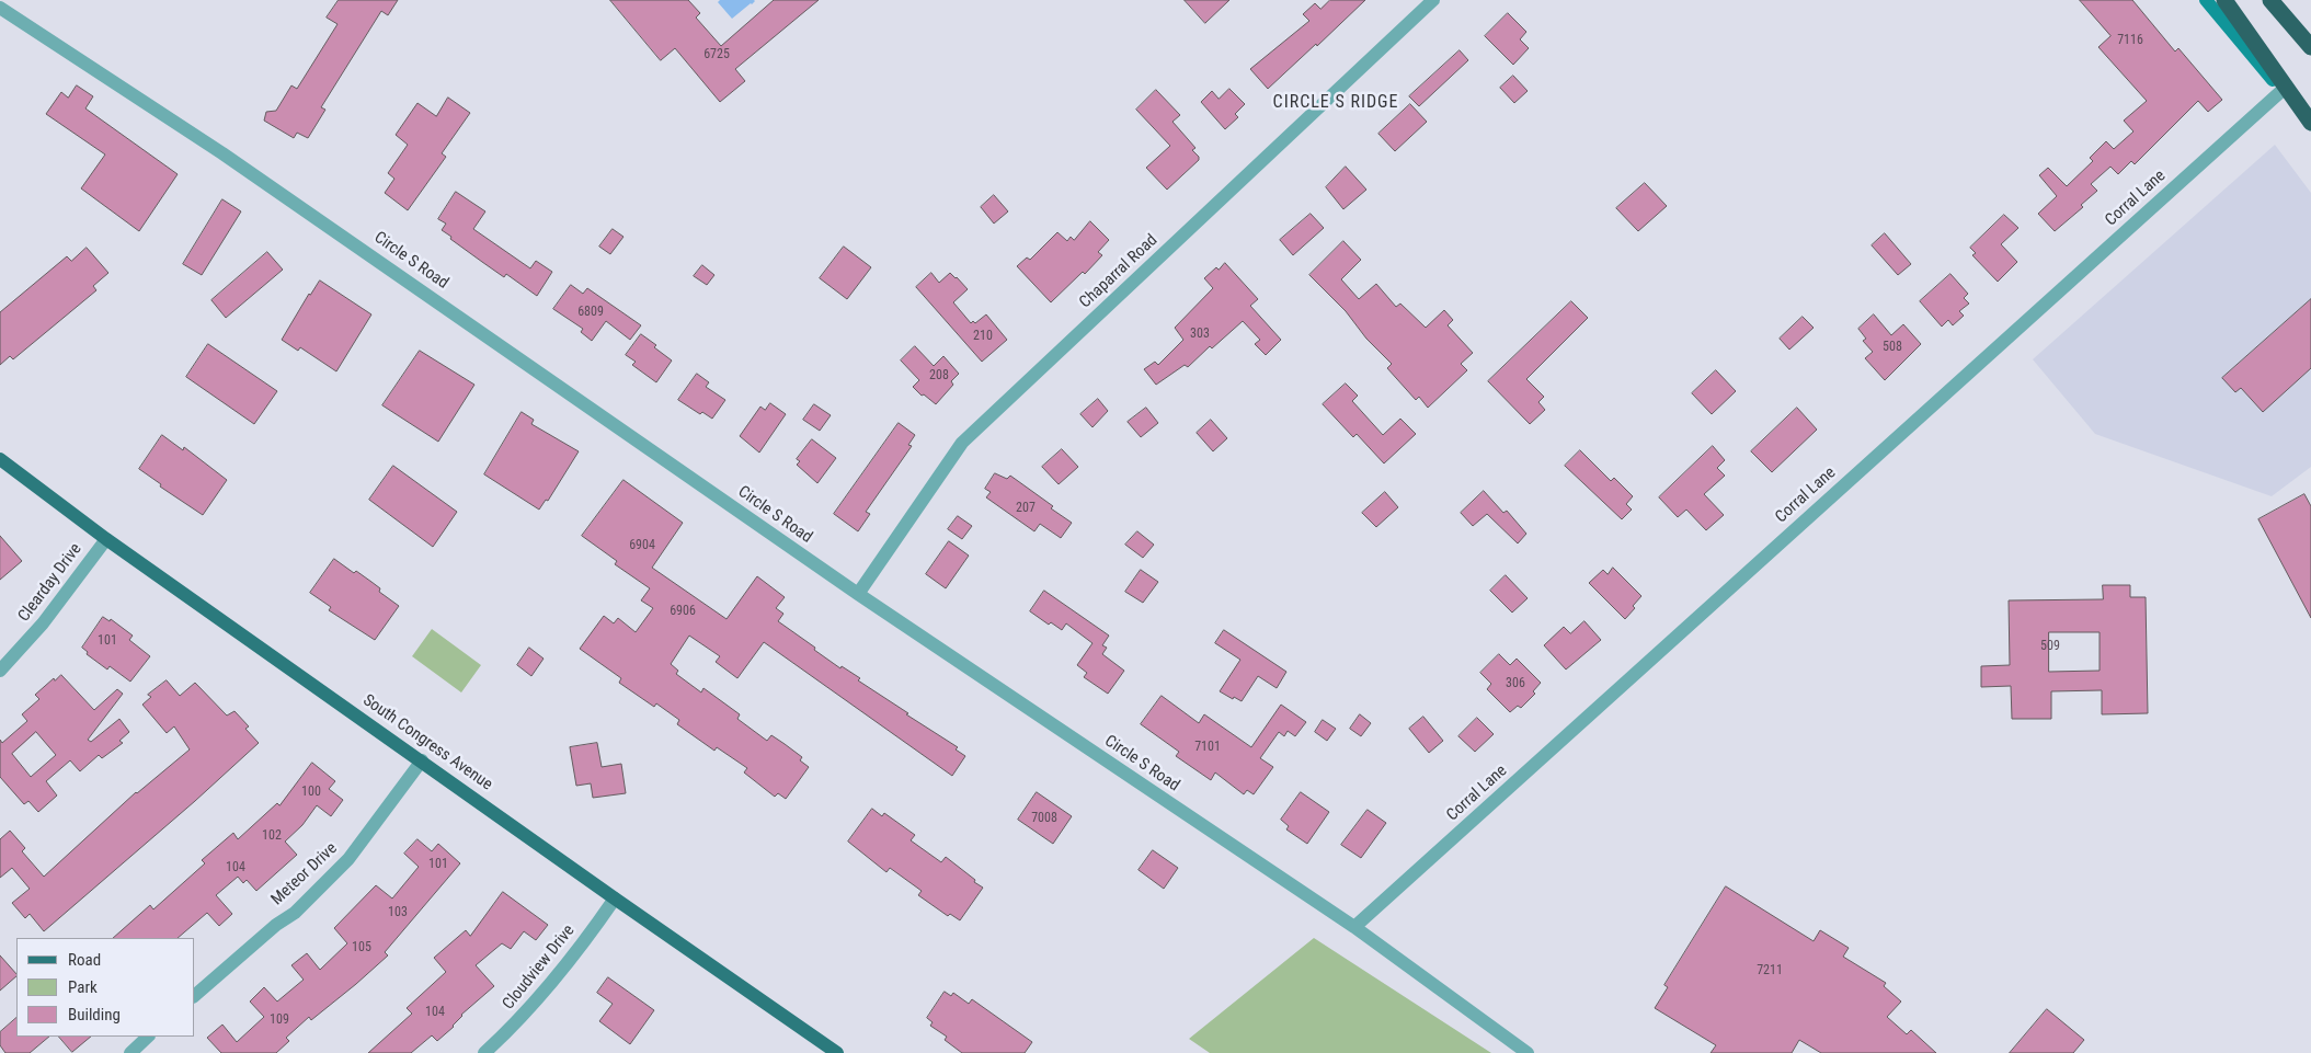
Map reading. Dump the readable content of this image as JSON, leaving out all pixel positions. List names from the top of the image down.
{
  "streets": {
    "main road": ["South Congress Avenue"],
    "street": [
      "Corral Lane",
      "Circle S Road",
      "Chaparral Road",
      "Clearday Drive",
      "Meteor Drive",
      "Cloudview Drive"
    ]
  },
  "crossings": [
    ["Corral Lane", "Circle S Road"],
    ["Circle S Road", "Chaparral Road"],
    ["Clearday Drive", "South Congress Avenue"],
    ["South Congress Avenue", "Meteor Drive"],
    ["South Congress Avenue", "Cloudview Drive"]
  ],
  "districts": ["CIRCLE S RIDGE"],
  "house_numbers": [
    "7116",
    "6725",
    "6809",
    "303",
    "210",
    "508",
    "208",
    "207",
    "6904",
    "6906",
    "101",
    "509",
    "306",
    "7101",
    "100",
    "7008",
    "102",
    "101",
    "104",
    "103",
    "105",
    "7211",
    "104",
    "109"
  ],
  "legend": ["Road", "Park", "Building"]
}
